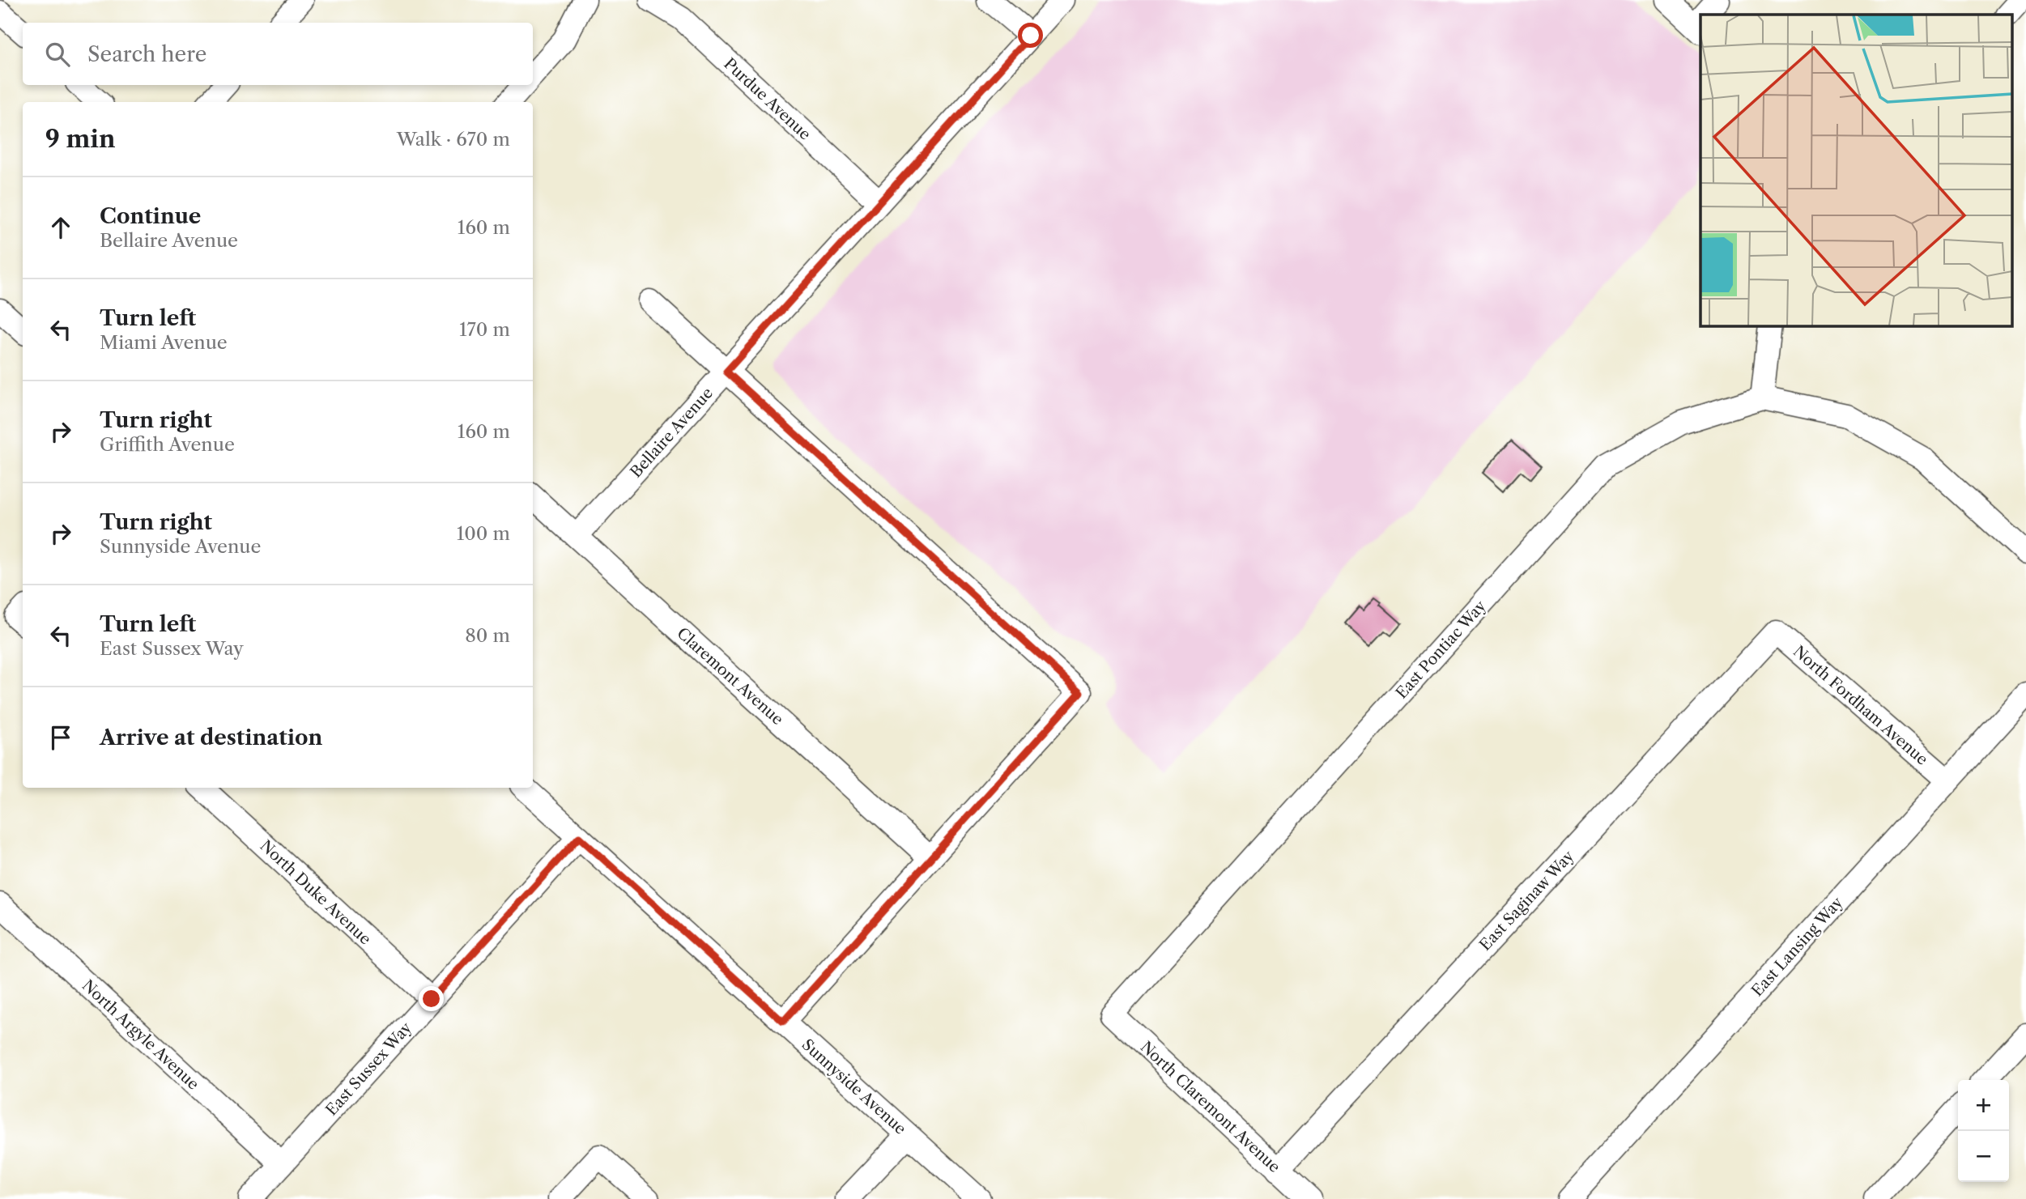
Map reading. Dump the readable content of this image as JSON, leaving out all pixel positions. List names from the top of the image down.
{
  "streets": {
    "street": [
      "Purdue Avenue",
      "Bellaire Avenue",
      "East Pontiac Way",
      "Claremont Avenue",
      "North Fordham Avenue",
      "North Duke Avenue",
      "East Saginaw Way",
      "East Lansing Way",
      "North Argyle Avenue",
      "East Sussex Way",
      "Sunnyside Avenue",
      "North Claremont Avenue"
    ]
  },
  "crossings": [
    ["Purdue Avenue", "Bellaire Avenue"],
    ["Bellaire Avenue", "Claremont Avenue"],
    ["East Pontiac Way", "North Claremont Avenue"],
    ["North Fordham Avenue", "East Saginaw Way"],
    ["North Fordham Avenue", "East Lansing Way"],
    ["North Duke Avenue", "East Sussex Way"],
    ["East Saginaw Way", "North Claremont Avenue"],
    ["North Argyle Avenue", "East Sussex Way"],
    ["East Sussex Way", "Sunnyside Avenue"]
  ],
  "page": {
    "search": "Search here",
    "heading": ["9 min", "Walk · 670 m"],
    "list": [
      ["Continue", "Bellaire Avenue", "160 m"],
      ["Turn left", "Miami Avenue", "170 m"],
      ["Turn right", "Griffith Avenue", "160 m"],
      ["Turn right", "Sunnyside Avenue", "100 m"],
      ["Turn left", "East Sussex Way", "80 m"],
      "Arrive at destination"
    ],
    "map_buttons": ["+", "−"]
  }
}
